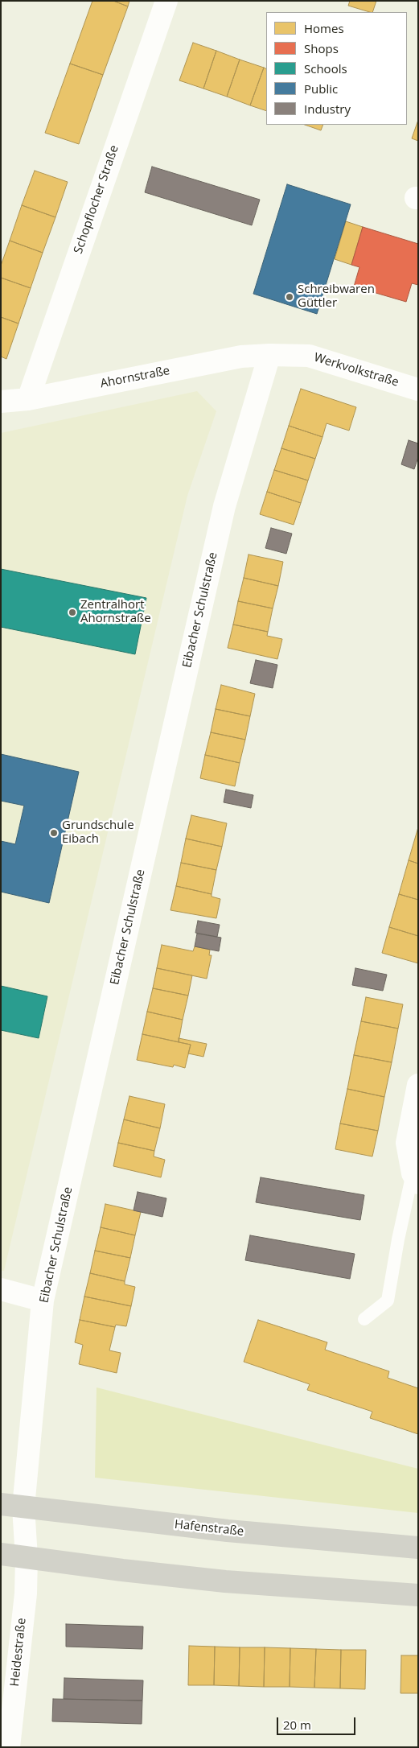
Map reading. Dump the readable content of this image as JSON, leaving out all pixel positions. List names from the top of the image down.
{
  "streets": {
    "main road": ["Hafenstraße"],
    "street": [
      "Schopflocher Straße",
      "Werkvolkstraße",
      "Ahornstraße",
      "Eibacher Schulstraße",
      "Heidestraße"
    ]
  },
  "crossings": [
    ["Schopflocher Straße", "Ahornstraße"],
    ["Werkvolkstraße", "Ahornstraße"],
    ["Werkvolkstraße", "Eibacher Schulstraße"],
    ["Ahornstraße", "Eibacher Schulstraße"],
    ["Eibacher Schulstraße", "Hafenstraße"],
    ["Eibacher Schulstraße", "Heidestraße"]
  ],
  "places": ["Schreibwaren Güttler", "Zentralhort Ahornstraße", "Grundschule Eibach"],
  "legend": [
    "Homes",
    "Shops",
    "Schools",
    "Public",
    "Industry"
  ],
  "scale_bar": "20 m"
}
